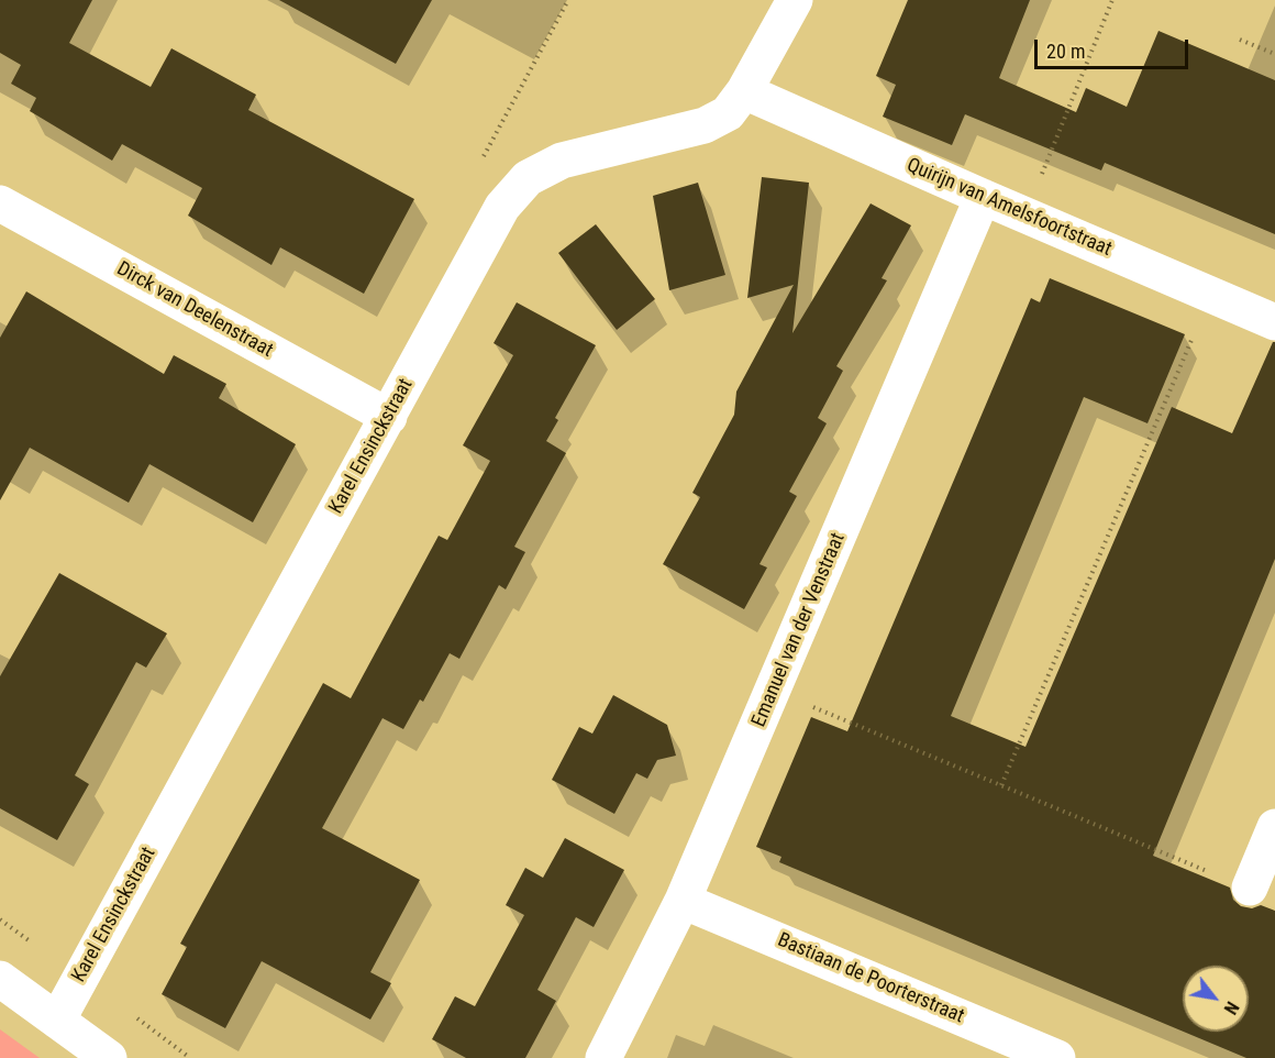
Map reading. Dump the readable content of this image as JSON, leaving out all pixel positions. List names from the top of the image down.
{
  "streets": {
    "street": [
      "Quirijn van Amelsfoortstraat",
      "Dirck van Deelenstraat",
      "Karel Ensinckstraat",
      "Emanuel van der Venstraat",
      "Bastiaan de Poorterstraat"
    ]
  },
  "crossings": [
    ["Quirijn van Amelsfoortstraat", "Karel Ensinckstraat"],
    ["Quirijn van Amelsfoortstraat", "Emanuel van der Venstraat"],
    ["Dirck van Deelenstraat", "Karel Ensinckstraat"],
    ["Emanuel van der Venstraat", "Bastiaan de Poorterstraat"]
  ],
  "scale_bar": "20 m",
  "north": "bottom right"
}
